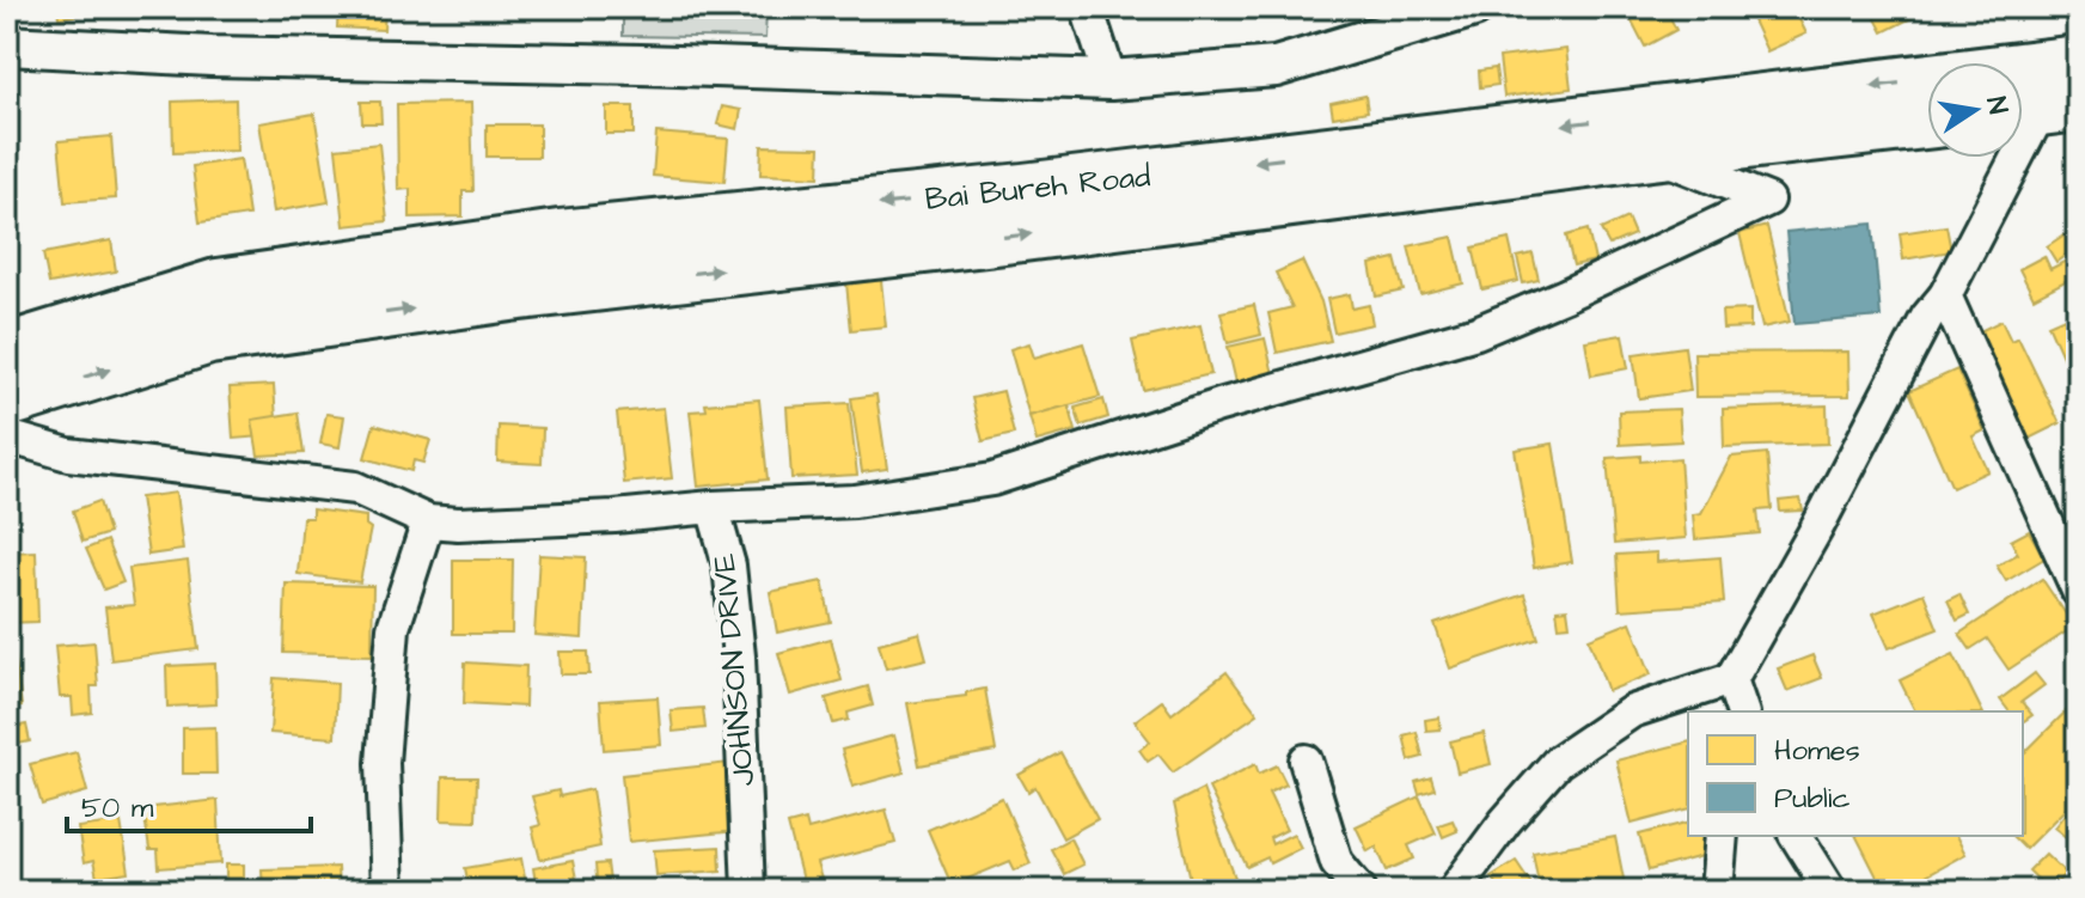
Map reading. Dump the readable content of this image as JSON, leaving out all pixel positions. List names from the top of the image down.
{
  "streets": {
    "highway": ["Bai Bureh Road"],
    "street": ["JOHNSON DRIVE"]
  },
  "legend": ["Homes", "Public"],
  "scale_bar": "50 m",
  "north": "right"
}
